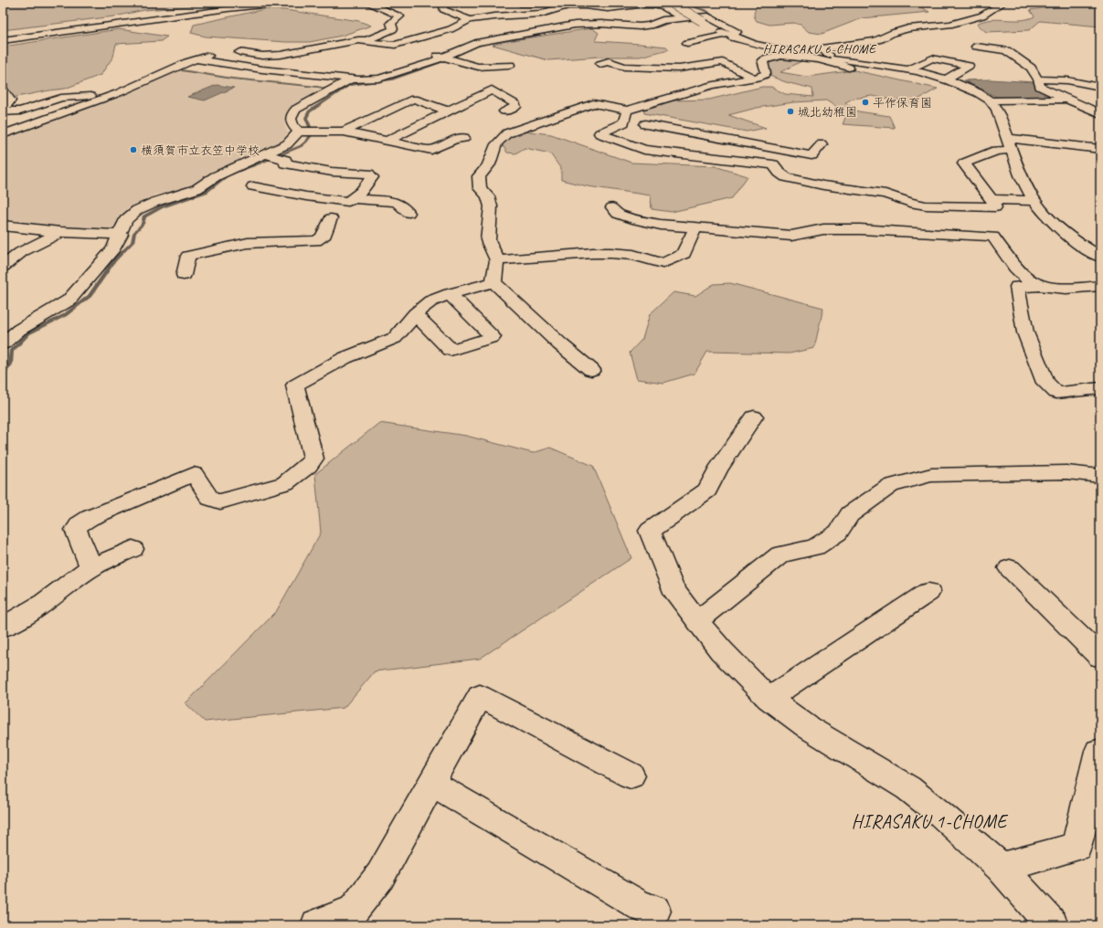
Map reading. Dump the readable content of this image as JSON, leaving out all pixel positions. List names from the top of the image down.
{
  "districts": ["HIRASAKU 6-CHOME", "HIRASAKU 1-CHOME"],
  "places": ["平作保育園", "城北幼稚園", "横須賀市立衣笠中学校"]
}
